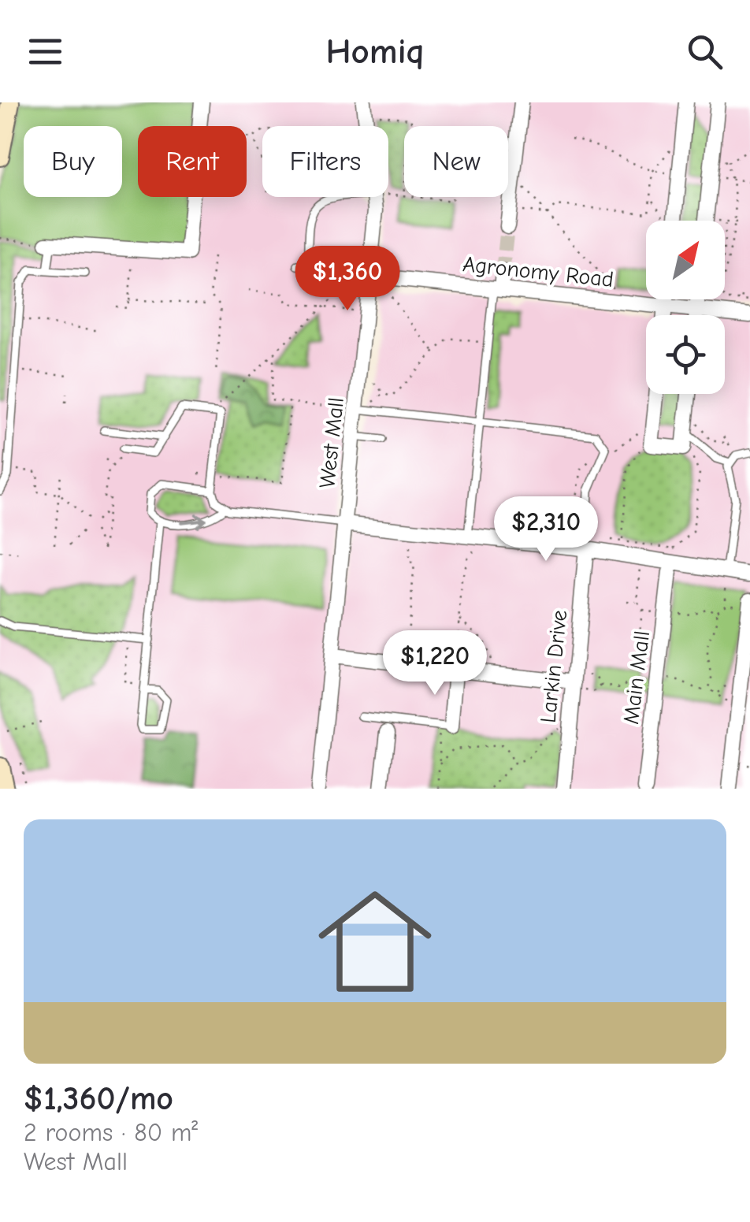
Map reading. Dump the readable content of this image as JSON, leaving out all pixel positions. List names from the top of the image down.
{
  "streets": {
    "street": [
      "Agronomy Road",
      "West Mall",
      "Larkin Drive",
      "Main Mall"
    ]
  },
  "crossings": [
    ["Agronomy Road", "West Mall"]
  ],
  "north": "top right",
  "page": {
    "header": "Homiq",
    "chip": [
      "Buy",
      "Rent",
      "Filters",
      "New"
    ],
    "price": ["$1,360", "$2,310", "$1,220"],
    "list": [
      {
        "name": "$1,360/mo",
        "note": "2 rooms · 80 m² · West Mall"
      }
    ]
  }
}
